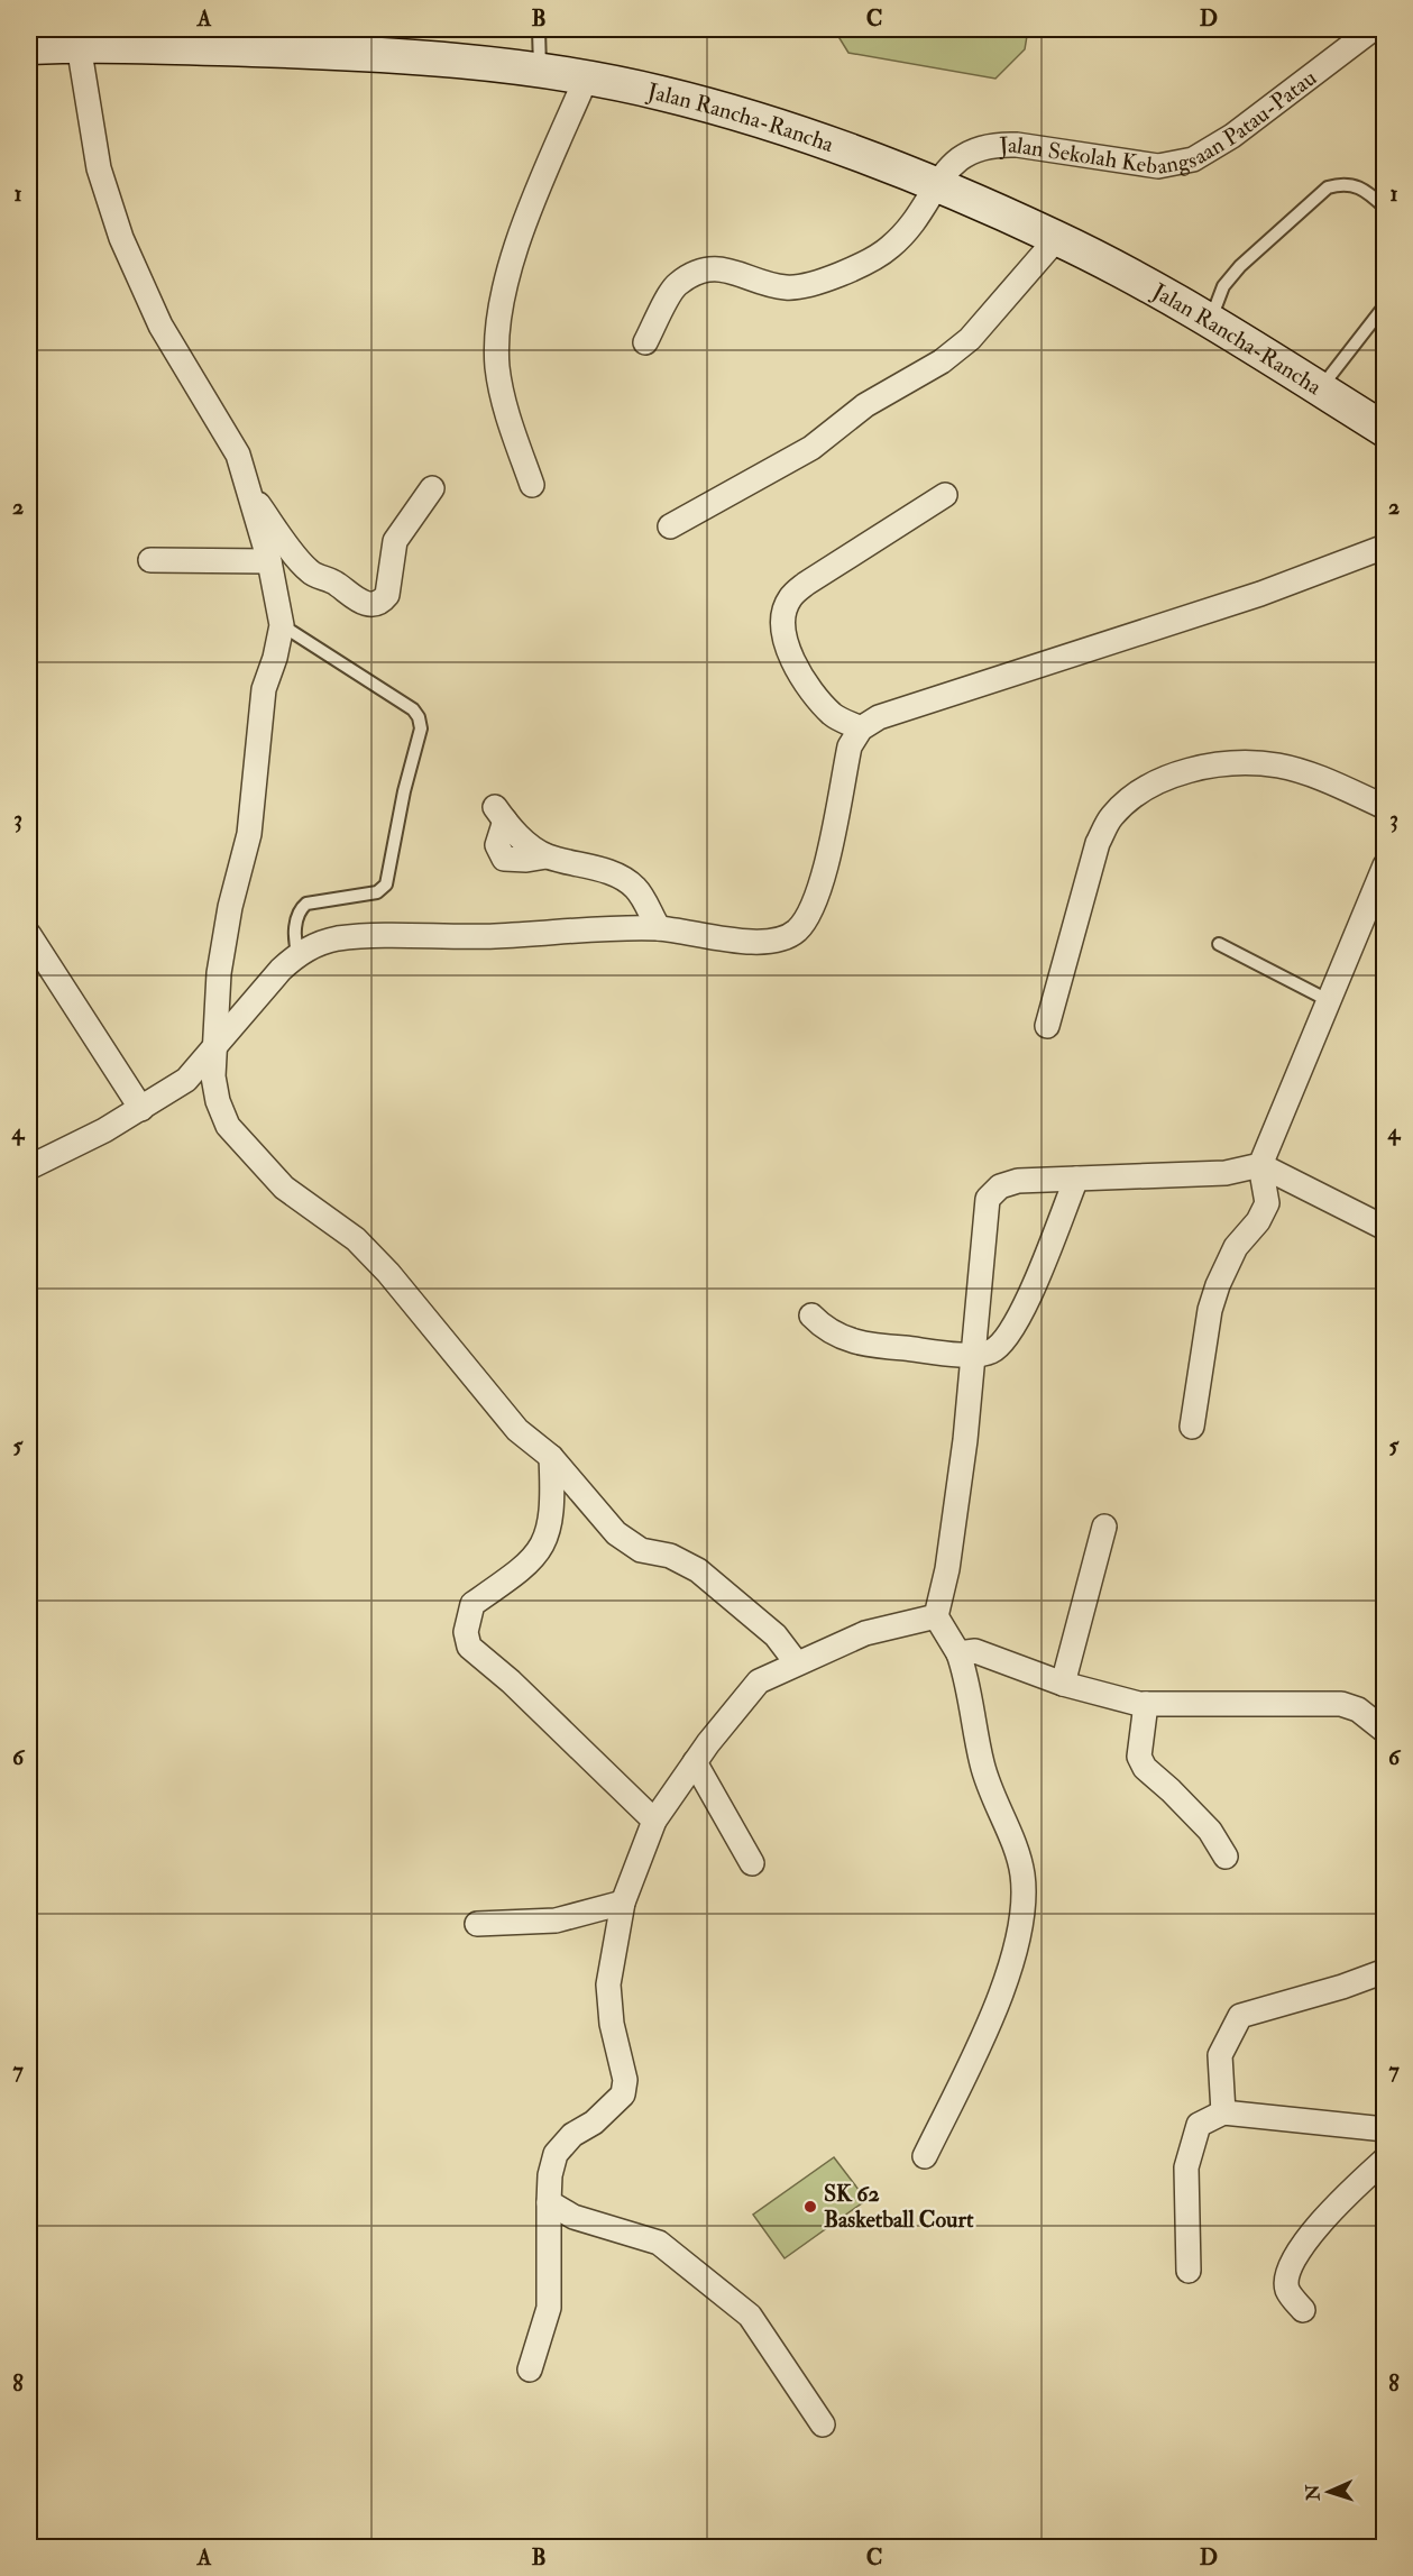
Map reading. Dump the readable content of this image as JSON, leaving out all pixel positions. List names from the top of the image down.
{
  "streets": {
    "main road": ["Jalan Rancha-Rancha"],
    "street": ["Jalan Sekolah Kebangsaan Patau-Patau"]
  },
  "crossings": [
    ["Jalan Sekolah Kebangsaan Patau-Patau", "Jalan Rancha-Rancha"]
  ],
  "places": ["SK 62 Basketball Court"],
  "north": "left",
  "grid": {
    "columns": [
      "A",
      "B",
      "C",
      "D"
    ],
    "rows": [
      "1",
      "2",
      "3",
      "4",
      "5",
      "6",
      "7",
      "8"
    ]
  }
}
